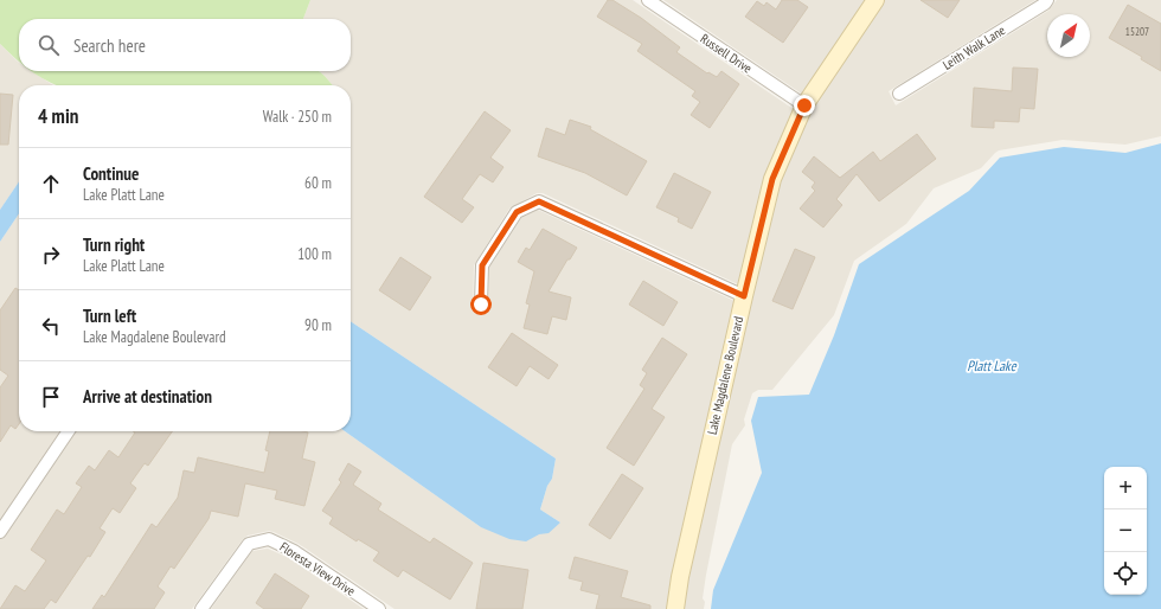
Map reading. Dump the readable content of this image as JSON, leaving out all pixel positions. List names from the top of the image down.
{
  "streets": {
    "street": [
      "Leith Walk Lane",
      "Russell Drive",
      "Lake Magdalene Boulevard",
      "Floresta View Drive"
    ]
  },
  "crossings": [
    ["Russell Drive", "Lake Magdalene Boulevard"]
  ],
  "water": ["Platt Lake"],
  "house_numbers": ["15207"],
  "north": "top right",
  "page": {
    "search": "Search here",
    "heading": ["4 min", "Walk · 250 m"],
    "list": [
      ["Continue", "Lake Platt Lane", "60 m"],
      ["Turn right", "Lake Platt Lane", "100 m"],
      ["Turn left", "Lake Magdalene Boulevard", "90 m"],
      "Arrive at destination"
    ],
    "map_buttons": ["+", "−"]
  }
}
